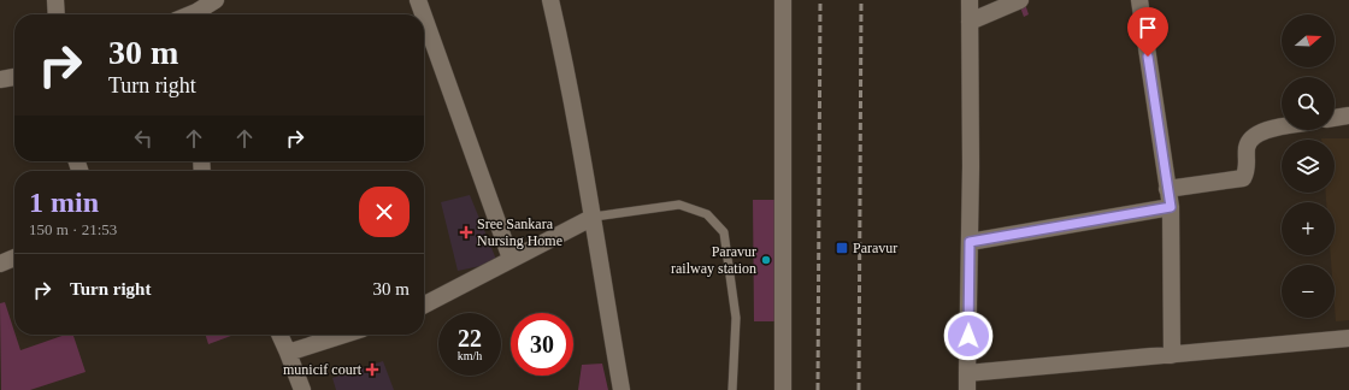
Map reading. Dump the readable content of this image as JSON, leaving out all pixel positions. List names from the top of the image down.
{
  "places": {
    "health": ["Sree Sankara Nursing Home", "municif court"],
    "transit": ["Paravur"],
    "other": ["Paravur railway station"]
  },
  "north": "right",
  "page": {
    "map_buttons": ["+", "−"],
    "turn": ["30 m", "Turn right"],
    "heading": ["1 min", "150 m · 21:53"],
    "list": [
      {
        "name": "Turn right",
        "value": "30 m"
      }
    ],
    "speed": "22 km/h",
    "limit": "30"
  }
}
